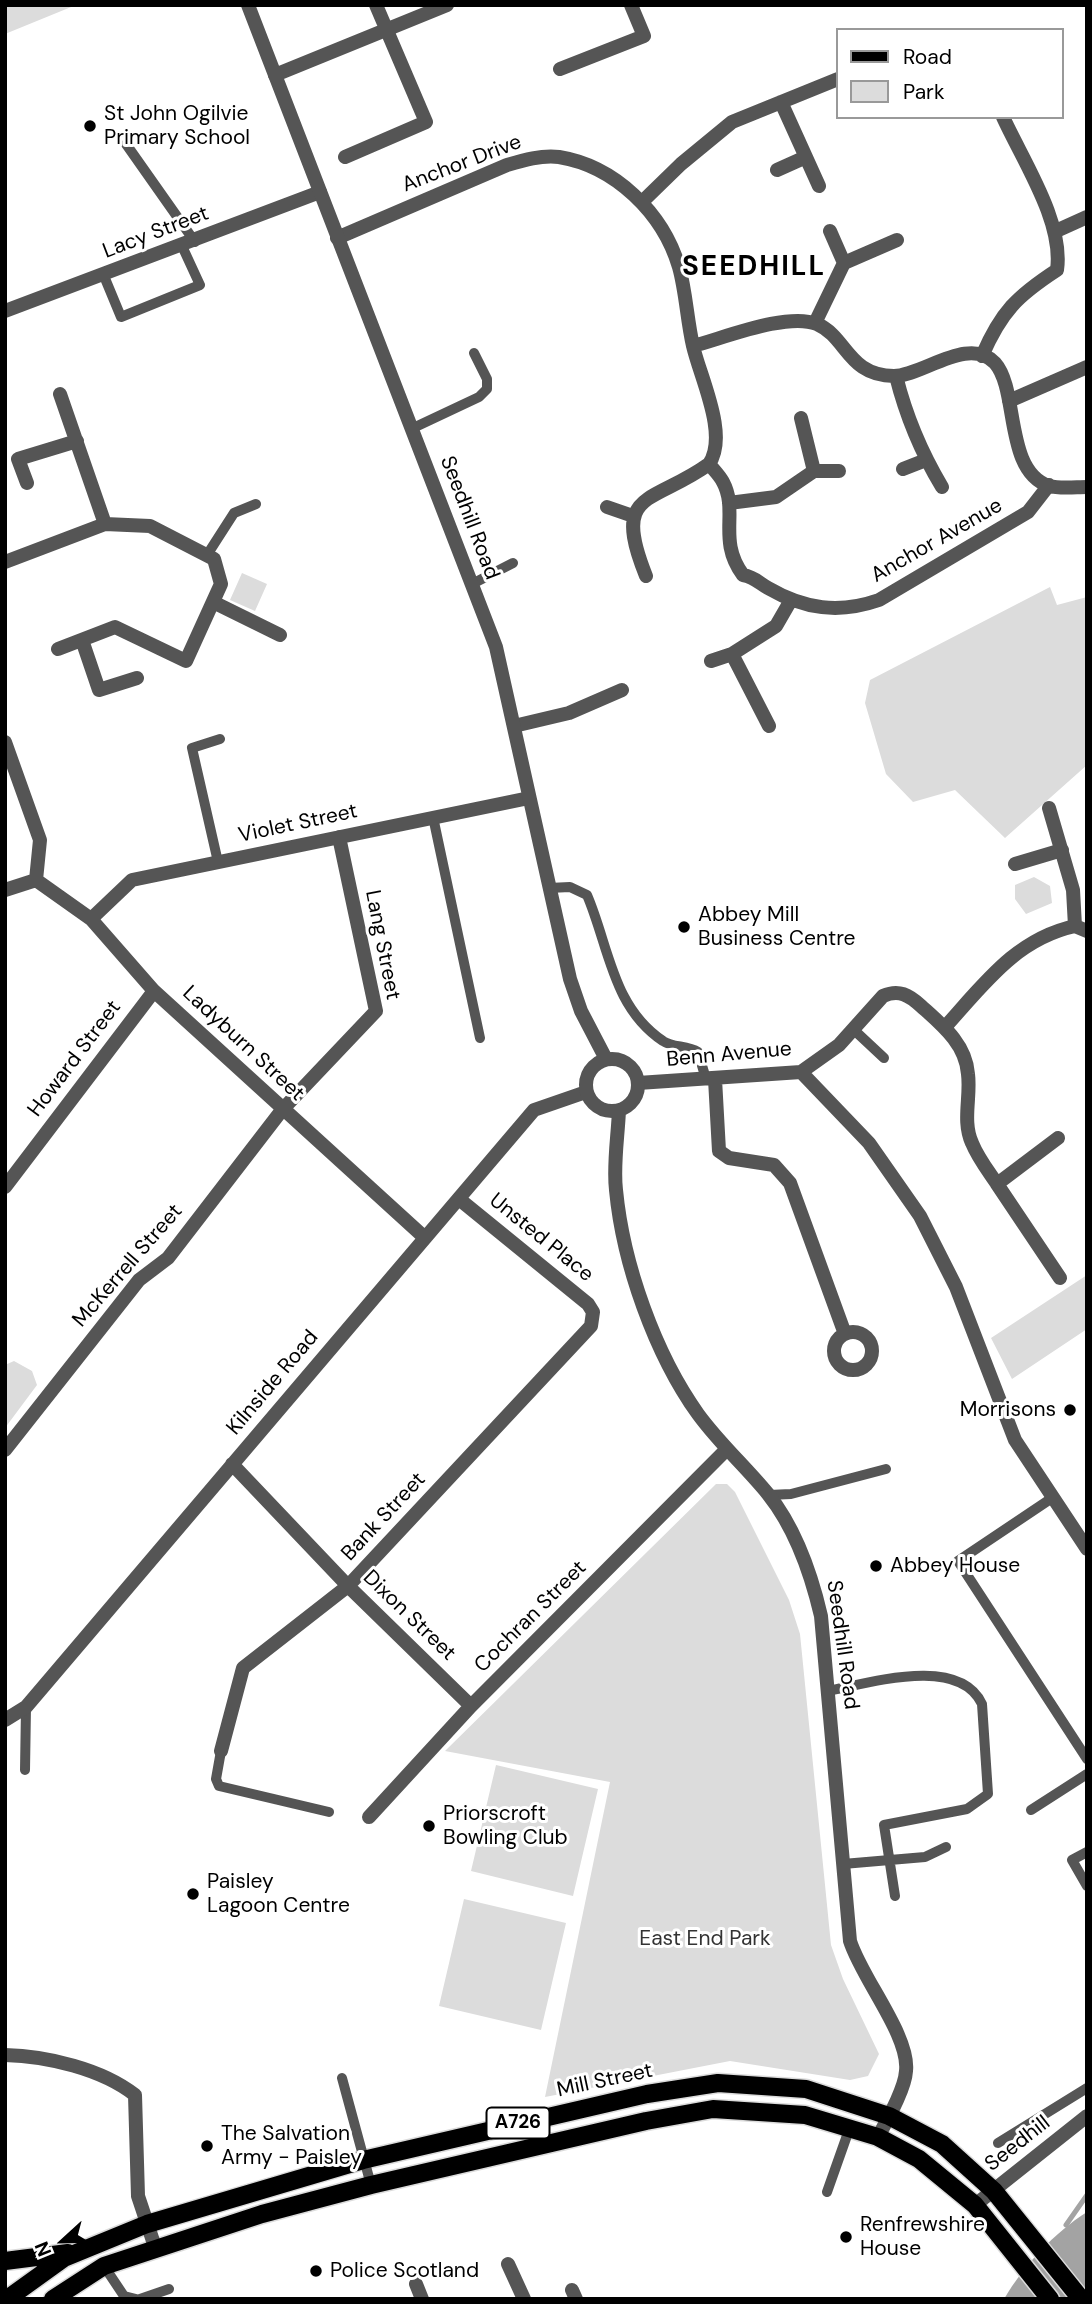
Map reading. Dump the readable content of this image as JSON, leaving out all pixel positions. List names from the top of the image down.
{
  "streets": {
    "main road": ["Mill Street", "A726"],
    "street": [
      "Anchor Drive",
      "Lacy Street",
      "Seedhill Road",
      "Anchor Avenue",
      "Violet Street",
      "Lang Street",
      "Ladyburn Street",
      "Benn Avenue",
      "Howard Street",
      "Unsted Place",
      "McKerrell Street",
      "Kilnside Road",
      "Bank Street",
      "Dixon Street",
      "Cochran Street",
      "Seedhill"
    ]
  },
  "crossings": [
    ["Anchor Drive", "Seedhill Road"],
    ["Anchor Drive", "Anchor Avenue"],
    ["Lacy Street", "Seedhill Road"],
    ["Seedhill Road", "Violet Street"],
    ["Seedhill Road", "Benn Avenue"],
    ["Seedhill Road", "Kilnside Road"],
    ["Seedhill Road", "Cochran Street"],
    ["Seedhill Road", "Mill Street"],
    ["Seedhill Road", "A726"],
    ["Violet Street", "Lang Street"],
    ["Violet Street", "Ladyburn Street"],
    ["Lang Street", "Ladyburn Street"],
    ["Lang Street", "McKerrell Street"],
    ["Ladyburn Street", "Howard Street"],
    ["Ladyburn Street", "McKerrell Street"],
    ["Ladyburn Street", "Kilnside Road"],
    ["Benn Avenue", "Kilnside Road"],
    ["Unsted Place", "Kilnside Road"],
    ["Unsted Place", "Bank Street"],
    ["Kilnside Road", "Dixon Street"],
    ["Bank Street", "Dixon Street"],
    ["Dixon Street", "Cochran Street"],
    ["Mill Street", "A726"],
    ["Mill Street", "Seedhill"],
    ["A726", "Seedhill"]
  ],
  "districts": ["SEEDHILL"],
  "parks": ["East End Park"],
  "places": [
    "St John Ogilvie Primary School",
    "Abbey Mill Business Centre",
    "Morrisons",
    "Abbey House",
    "Priorscroft Bowling Club",
    "Paisley Lagoon Centre",
    "The Salvation Army - Paisley",
    "Renfrewshire House",
    "Police Scotland"
  ],
  "legend": ["Road", "Park"],
  "north": "left"
}
